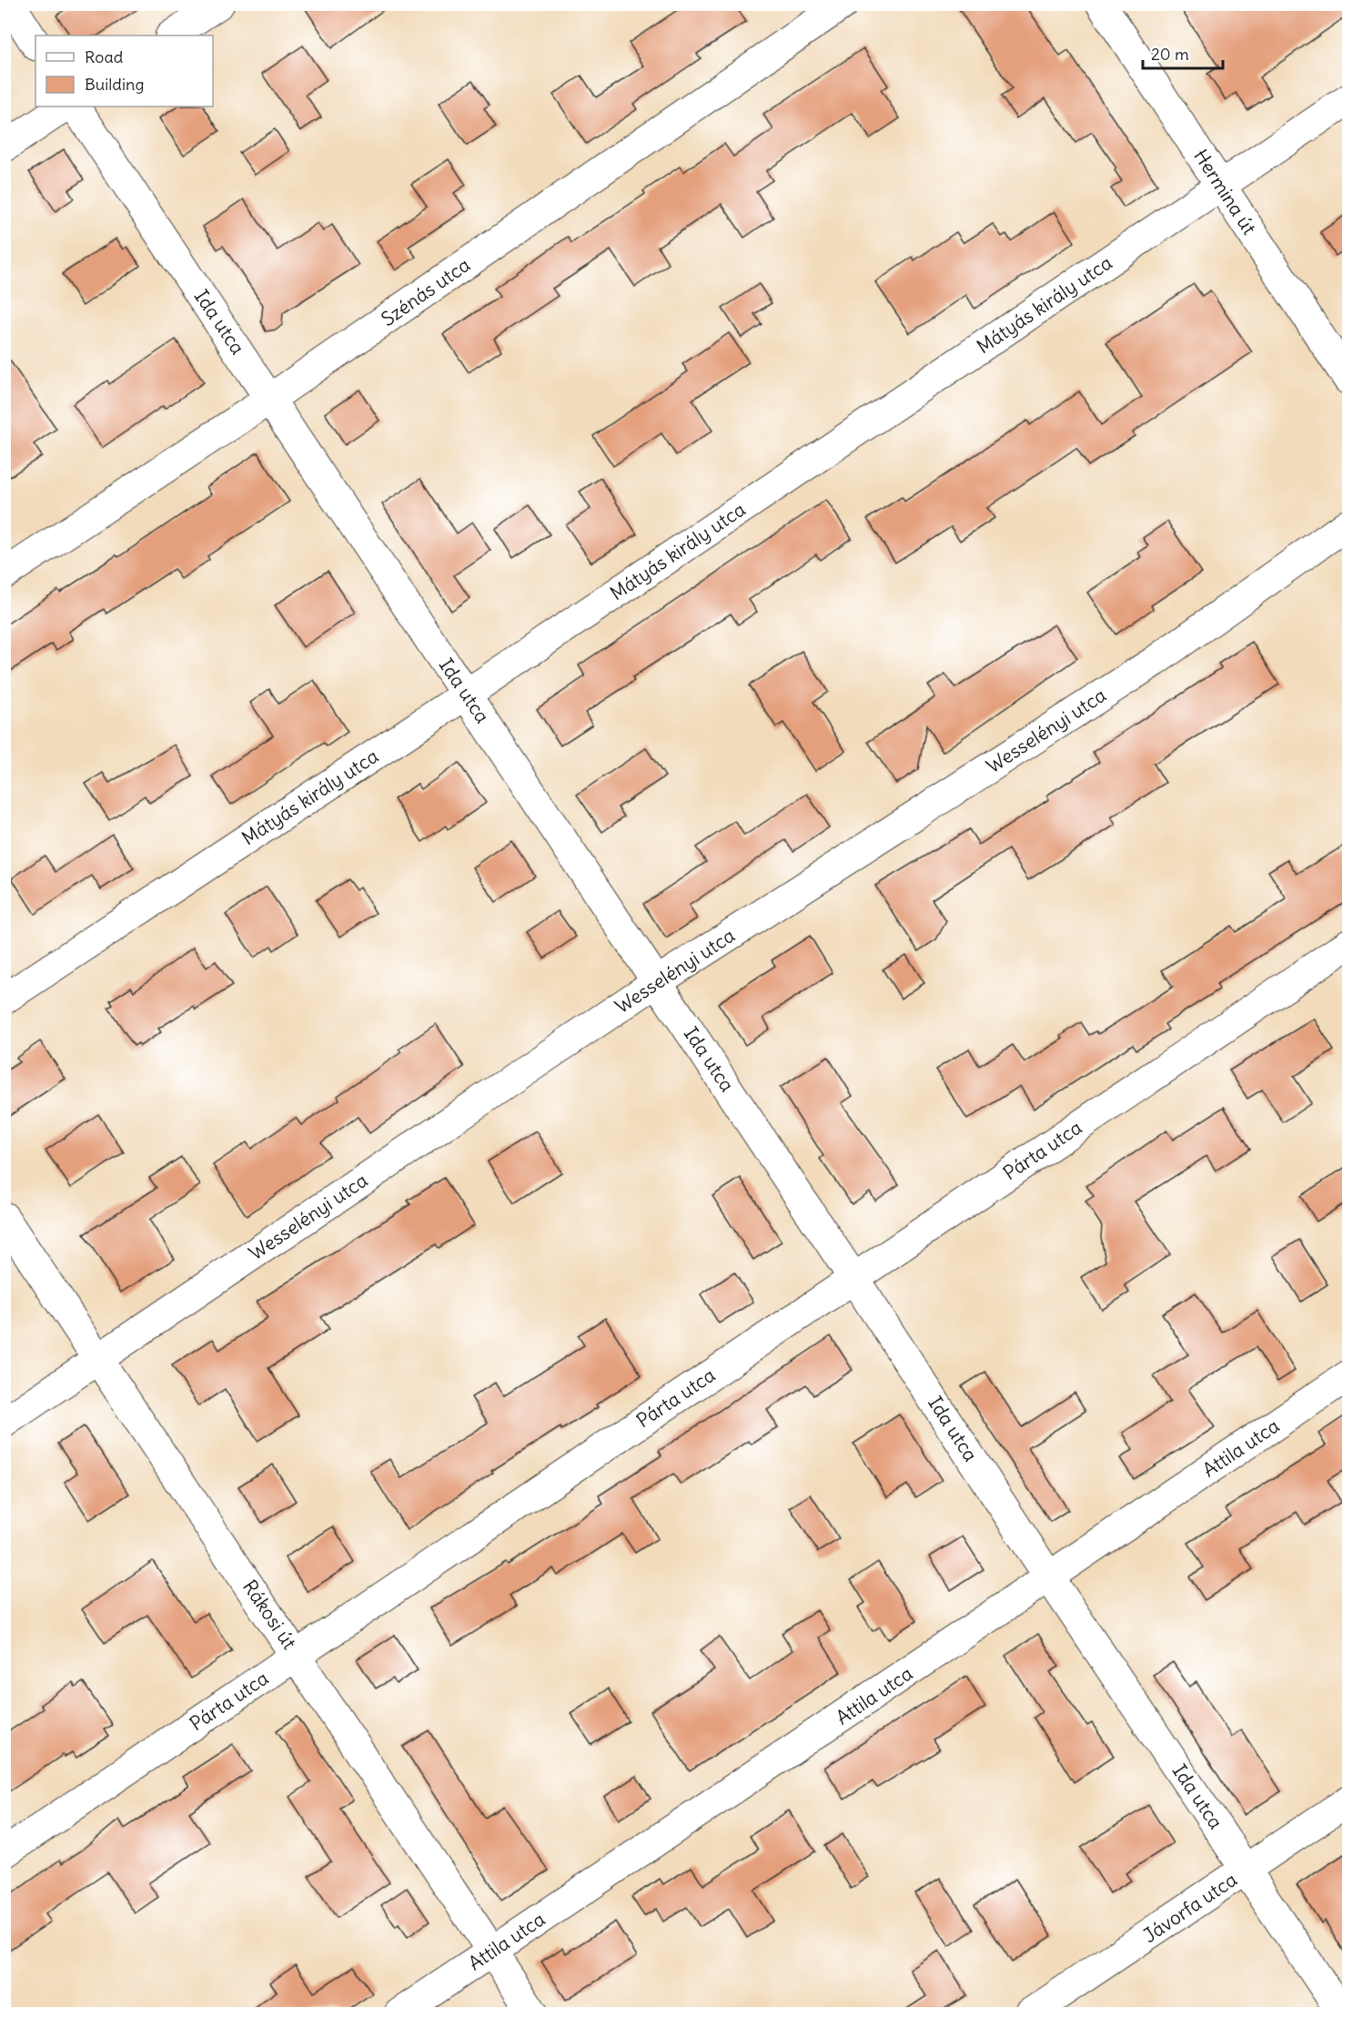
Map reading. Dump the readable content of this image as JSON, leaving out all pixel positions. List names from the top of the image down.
{
  "streets": {
    "street": [
      "Hermina út",
      "Szénás utca",
      "Mátyás király utca",
      "Ida utca",
      "Wesselényi utca",
      "Párta utca",
      "Attila utca",
      "Rákosi út",
      "Jávorfa utca"
    ]
  },
  "crossings": [
    ["Hermina út", "Mátyás király utca"],
    ["Szénás utca", "Ida utca"],
    ["Mátyás király utca", "Ida utca"],
    ["Ida utca", "Wesselényi utca"],
    ["Ida utca", "Párta utca"],
    ["Ida utca", "Attila utca"],
    ["Ida utca", "Jávorfa utca"],
    ["Wesselényi utca", "Rákosi út"],
    ["Párta utca", "Rákosi út"],
    ["Attila utca", "Rákosi út"]
  ],
  "legend": ["Road", "Building"],
  "scale_bar": "20 m"
}
